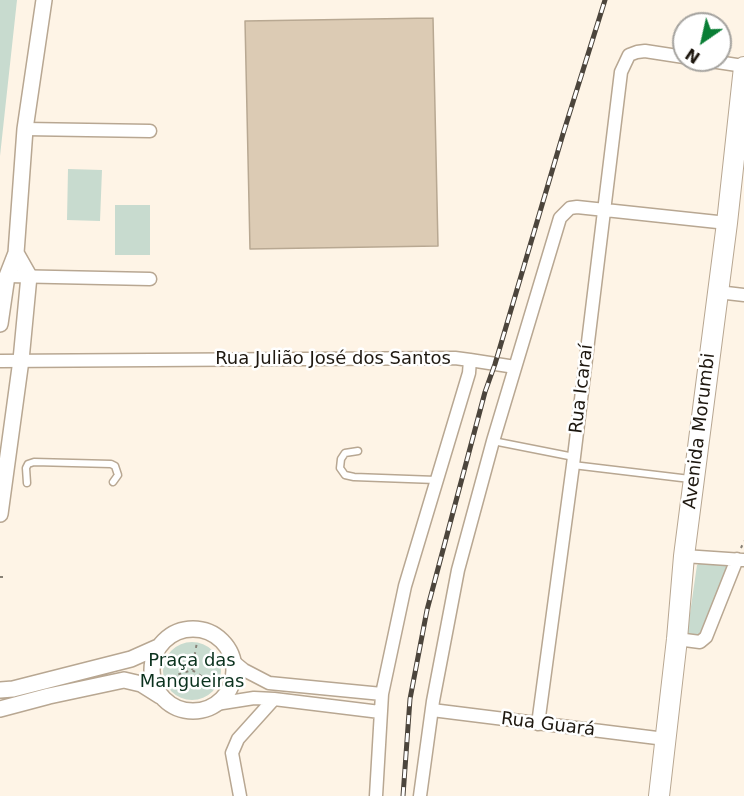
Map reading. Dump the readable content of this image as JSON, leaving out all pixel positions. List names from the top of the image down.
{
  "streets": {
    "main road": ["Avenida Morumbi"],
    "street": ["Rua Julião José dos Santos", "Rua Icaraí", "Rua Guará"]
  },
  "crossings": [
    ["Rua Icaraí", "Rua Guará"],
    ["Avenida Morumbi", "Rua Guará"]
  ],
  "parks": ["Praça das Mangueiras"],
  "north": "bottom left"
}
